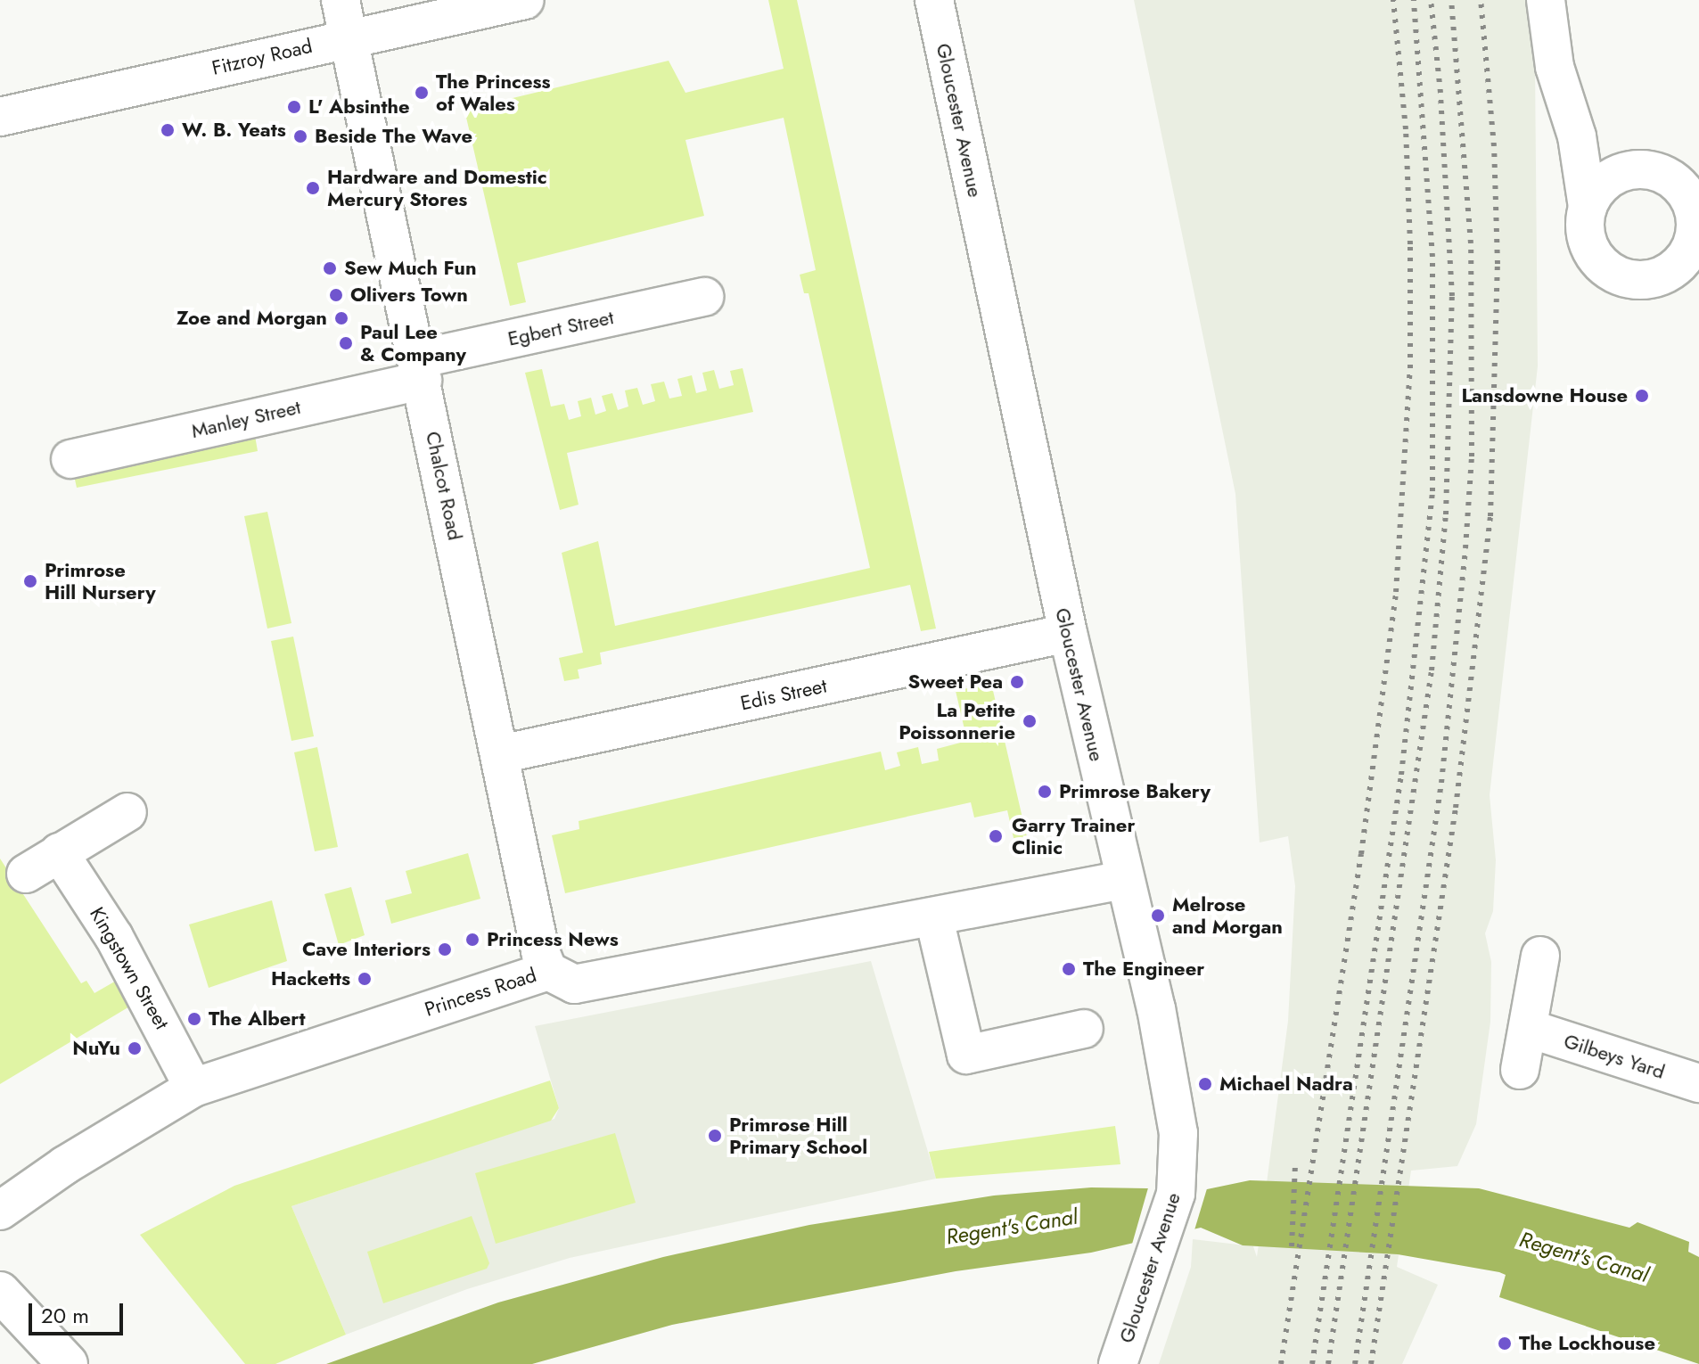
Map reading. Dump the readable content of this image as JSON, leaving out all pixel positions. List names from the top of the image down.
{
  "streets": {
    "street": [
      "Fitzroy Road",
      "Gloucester Avenue",
      "Egbert Street",
      "Manley Street",
      "Chalcot Road",
      "Edis Street",
      "Kingstown Street",
      "Princess Road",
      "Gilbeys Yard"
    ]
  },
  "crossings": [
    ["Fitzroy Road", "Chalcot Road"],
    ["Gloucester Avenue", "Edis Street"],
    ["Gloucester Avenue", "Princess Road"],
    ["Egbert Street", "Manley Street"],
    ["Egbert Street", "Chalcot Road"],
    ["Manley Street", "Chalcot Road"],
    ["Chalcot Road", "Edis Street"],
    ["Chalcot Road", "Princess Road"],
    ["Kingstown Street", "Princess Road"]
  ],
  "water": ["Regent's Canal"],
  "places": [
    "The Princess of Wales",
    "L' Absinthe",
    "W. B. Yeats",
    "Beside The Wave",
    "Hardware and Domestic Mercury Stores",
    "Sew Much Fun",
    "Olivers Town",
    "Zoe and Morgan",
    "Paul Lee & Company",
    "Lansdowne House",
    "Primrose Hill Nursery",
    "Sweet Pea",
    "La Petite Poissonnerie",
    "Primrose Bakery",
    "Garry Trainer Clinic",
    "Melrose and Morgan",
    "Princess News",
    "Cave Interiors",
    "The Engineer",
    "Hacketts",
    "The Albert",
    "NuYu",
    "Michael Nadra",
    "Primrose Hill Primary School",
    "The Lockhouse"
  ],
  "scale_bar": "20 m"
}
